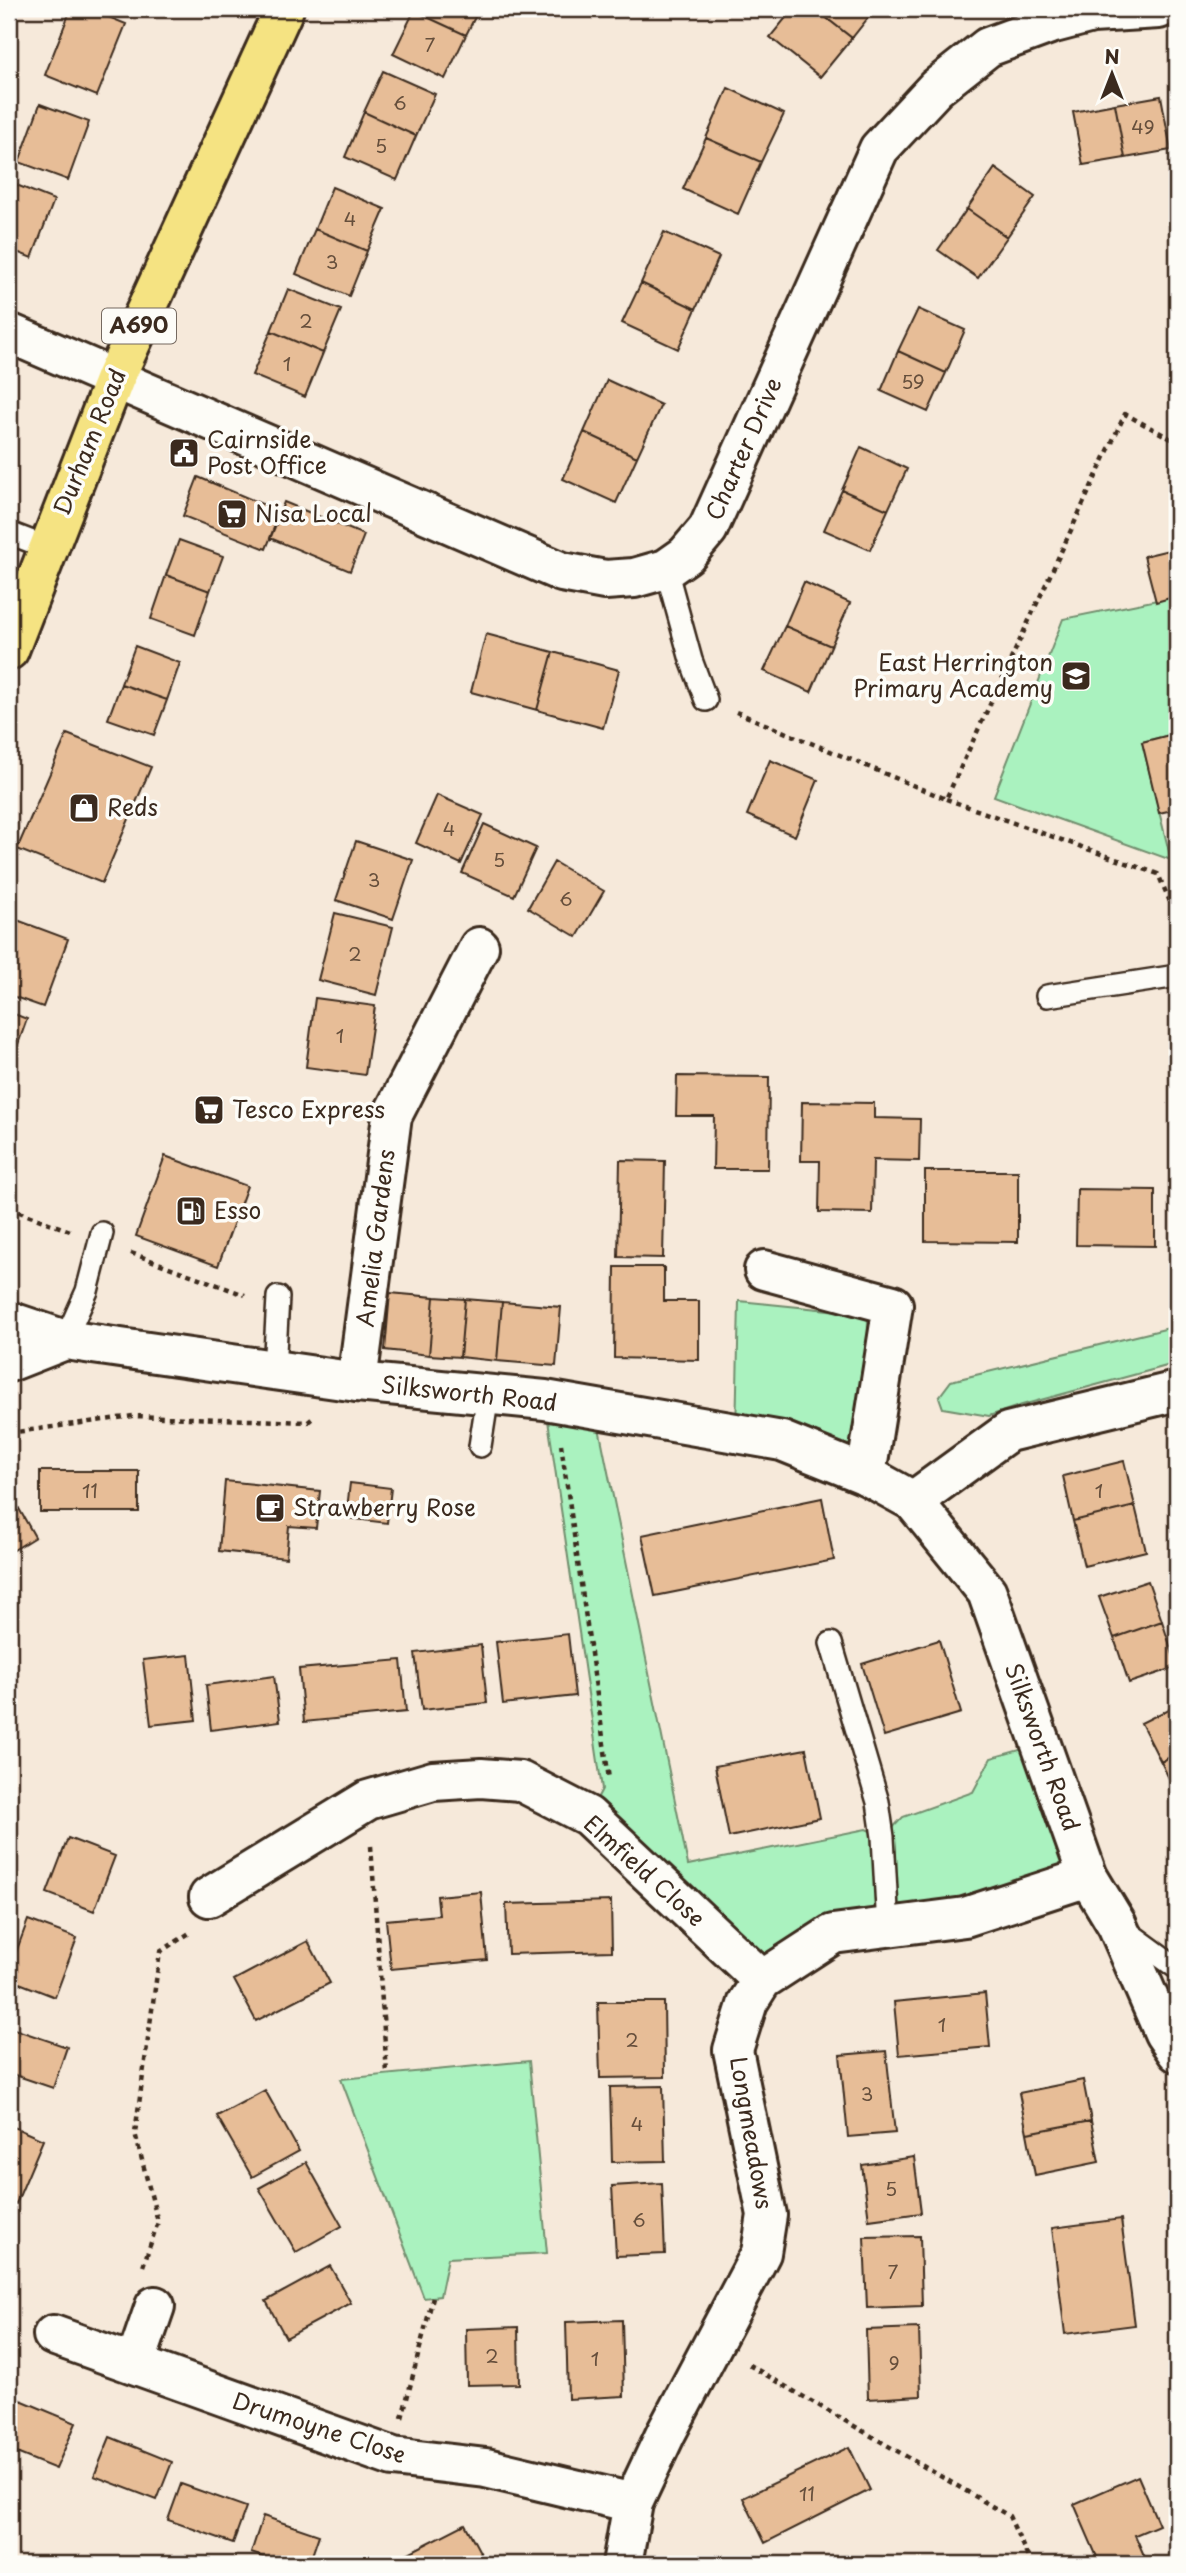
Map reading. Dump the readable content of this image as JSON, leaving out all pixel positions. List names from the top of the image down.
{
  "streets": {
    "highway": ["A690", "Durham Road"],
    "street": [
      "Charter Drive",
      "Amelia Gardens",
      "Silksworth Road",
      "Elmfield Close",
      "Longmeadows",
      "Drumoyne Close"
    ]
  },
  "crossings": [
    ["Durham Road", "Charter Drive"],
    ["Amelia Gardens", "Silksworth Road"],
    ["Silksworth Road", "Longmeadows"],
    ["Elmfield Close", "Longmeadows"],
    ["Longmeadows", "Drumoyne Close"]
  ],
  "places": {
    "public building": ["Cairnside Post Office"],
    "supermarket": ["Nisa Local", "Tesco Express"],
    "school or university": ["East Herrington Primary Academy"],
    "shop": ["Reds"],
    "fuel station": ["Esso"],
    "cafe": ["Strawberry Rose"]
  },
  "house_numbers": [
    "7",
    "6",
    "49",
    "5",
    "4",
    "3",
    "2",
    "1",
    "59",
    "4",
    "5",
    "3",
    "6",
    "2",
    "1",
    "11",
    "1",
    "1",
    "2",
    "3",
    "4",
    "5",
    "6",
    "7",
    "2",
    "1",
    "9",
    "11"
  ],
  "north": "top"
}
